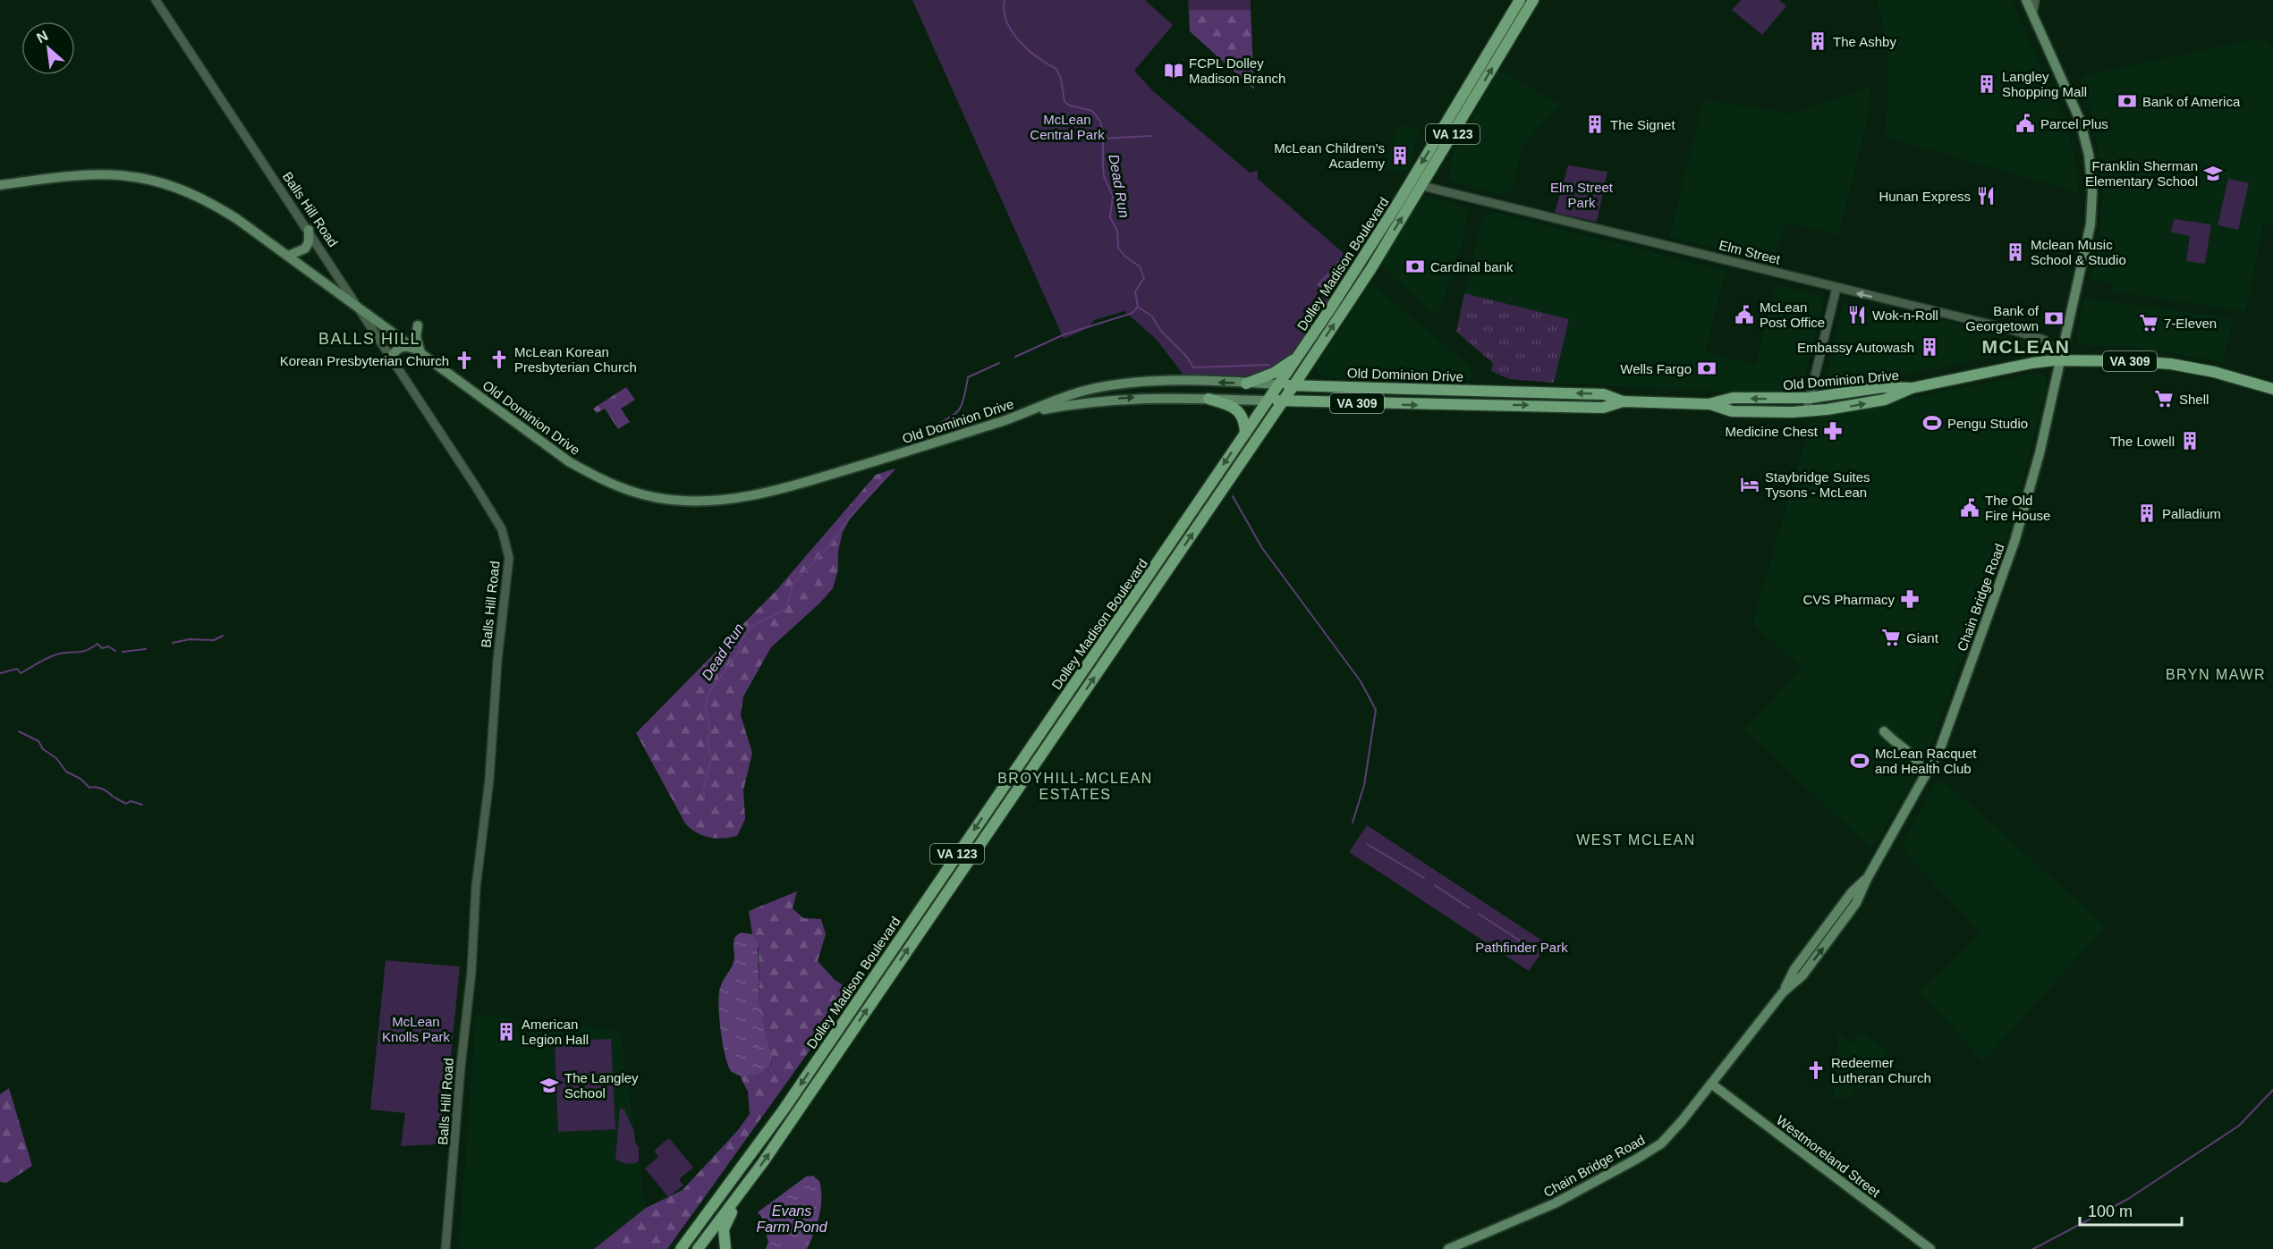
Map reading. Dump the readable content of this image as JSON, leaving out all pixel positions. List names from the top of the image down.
{
  "streets": {
    "main road": [
      "VA 123",
      "Dolley Madison Boulevard",
      "VA 309",
      "Old Dominion Drive",
      "Chain Bridge Road",
      "Westmoreland Street"
    ],
    "street": ["Balls Hill Road", "Elm Street"]
  },
  "crossings": [
    ["Balls Hill Road", "Old Dominion Drive"],
    ["Elm Street", "Dolley Madison Boulevard"],
    ["Elm Street", "Old Dominion Drive"],
    ["Elm Street", "Chain Bridge Road"],
    ["Dolley Madison Boulevard", "Old Dominion Drive"],
    ["Old Dominion Drive", "Chain Bridge Road"],
    ["Chain Bridge Road", "Westmoreland Street"]
  ],
  "one_way": ["Elm Street"],
  "districts": [
    "BALLS HILL",
    "MCLEAN",
    "BRYN MAWR",
    "BROYHILL-MCLEAN ESTATES",
    "WEST MCLEAN"
  ],
  "water": ["Dead Run", "Evans Farm Pond"],
  "parks": [
    "McLean Central Park",
    "Elm Street Park",
    "Pathfinder Park",
    "McLean Knolls Park"
  ],
  "places": {
    "building": [
      "The Ashby",
      "Langley Shopping Mall",
      "The Signet",
      "McLean Children's Academy",
      "Mclean Music School & Studio",
      "Embassy Autowash",
      "The Lowell",
      "Palladium",
      "American Legion Hall"
    ],
    "library": ["FCPL Dolley Madison Branch"],
    "bank": [
      "Bank of America",
      "Cardinal bank",
      "Bank of Georgetown",
      "Wells Fargo"
    ],
    "public building": ["Parcel Plus", "McLean Post Office", "The Old Fire House"],
    "school or university": ["Franklin Sherman Elementary School", "The Langley School"],
    "restaurant": ["Hunan Express", "Wok-n-Roll"],
    "supermarket": ["7-Eleven", "Shell", "Giant"],
    "church": ["McLean Korean Presbyterian Church", "Korean Presbyterian Church", "Redeemer Lutheran Church"],
    "sports": ["Pengu Studio", "McLean Racquet and Health Club"],
    "pharmacy": ["Medicine Chest", "CVS Pharmacy"],
    "hotel": ["Staybridge Suites Tysons - McLean"]
  },
  "scale_bar": "100 m",
  "north": "top left"
}
